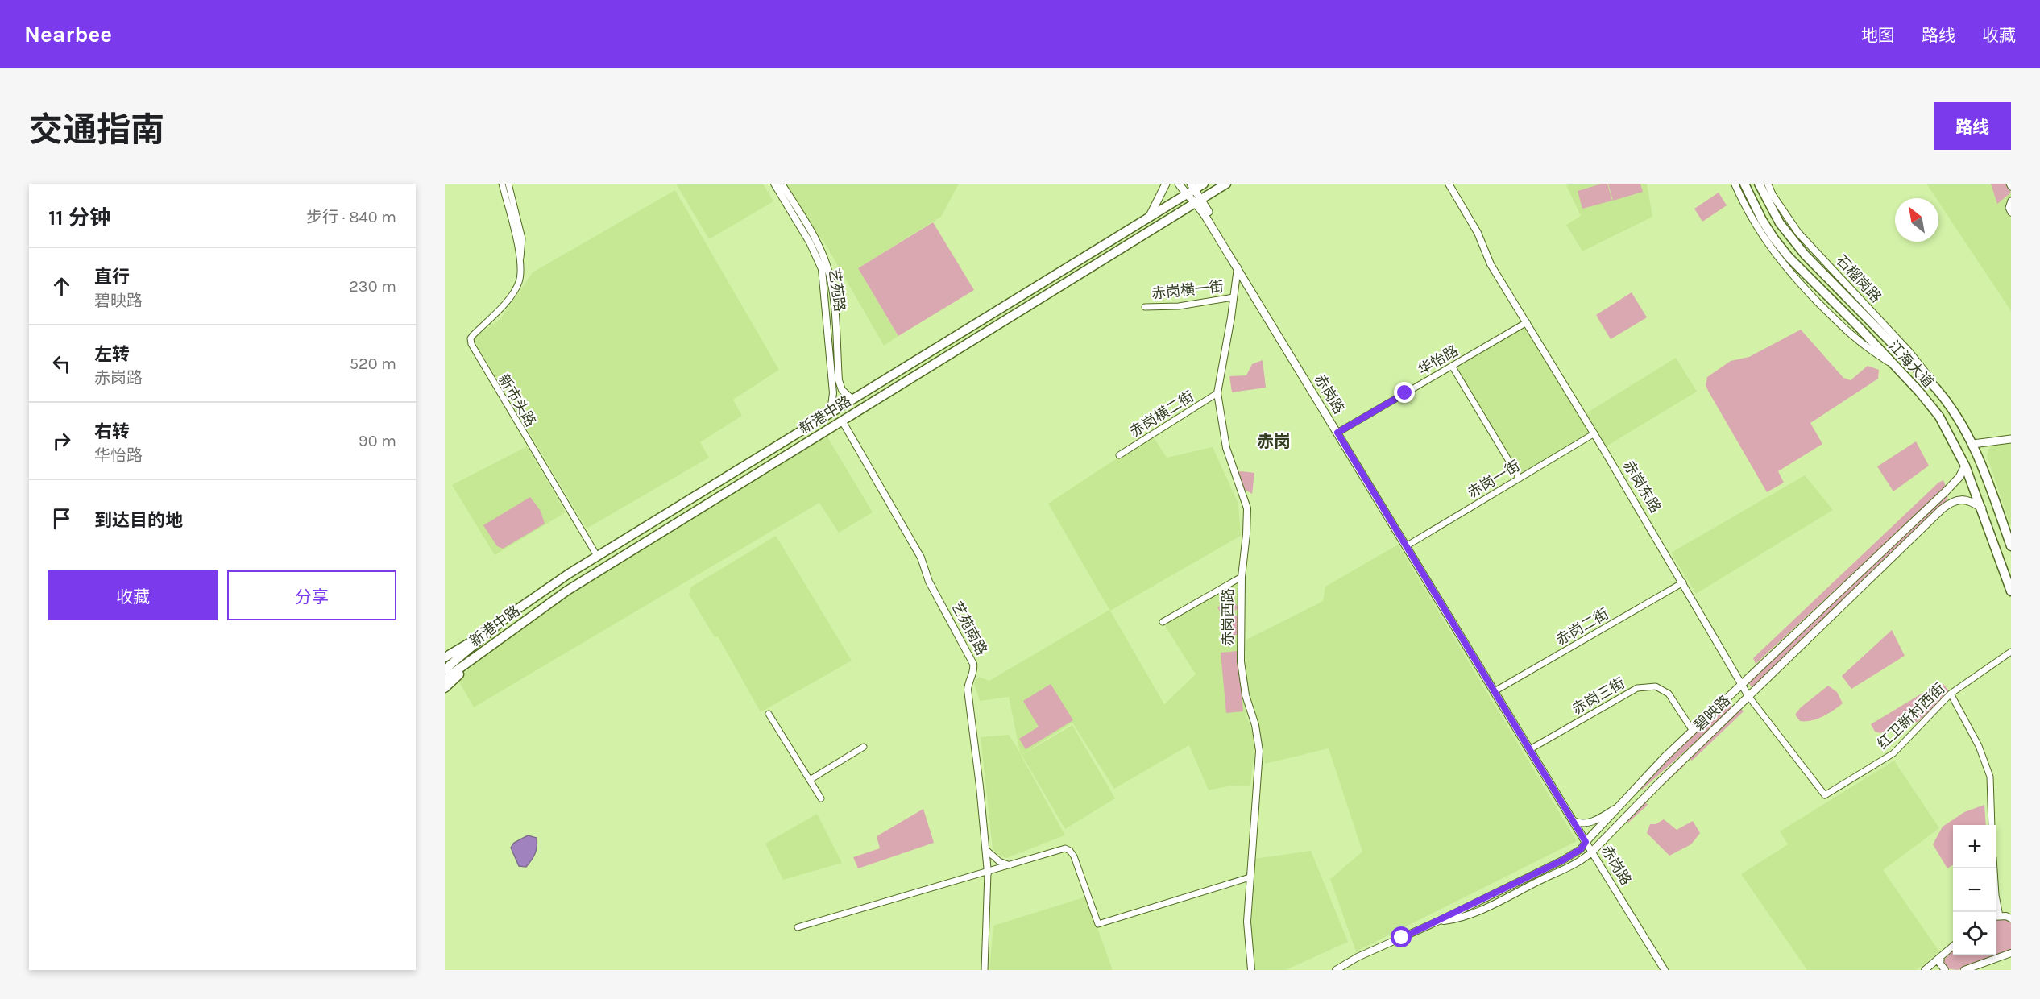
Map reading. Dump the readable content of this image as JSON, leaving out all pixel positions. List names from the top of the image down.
{
  "streets": {
    "main road": [
      "江海大道",
      "赤岗路",
      "新港中路",
      "碧映路"
    ],
    "street": [
      "石榴岗路",
      "艺苑路",
      "赤岗横一街",
      "华怡路",
      "新市头路",
      "赤岗横二街",
      "赤岗一街",
      "赤岗东路",
      "赤岗西路",
      "赤岗二街",
      "艺苑南路",
      "赤岗三街",
      "红卫新村西街"
    ]
  },
  "crossings": [
    ["石榴岗路", "江海大道"],
    ["艺苑路", "新港中路"],
    ["赤岗横一街", "赤岗西路"],
    ["华怡路", "赤岗路"],
    ["华怡路", "赤岗东路"],
    ["江海大道", "碧映路"],
    ["赤岗路", "新港中路"],
    ["赤岗路", "赤岗一街"],
    ["赤岗路", "赤岗西路"],
    ["赤岗路", "赤岗二街"],
    ["赤岗路", "赤岗三街"],
    ["赤岗路", "碧映路"],
    ["新市头路", "新港中路"],
    ["赤岗横二街", "赤岗西路"],
    ["新港中路", "艺苑南路"],
    ["赤岗一街", "赤岗东路"],
    ["赤岗东路", "赤岗二街"],
    ["赤岗东路", "碧映路"],
    ["赤岗东路", "红卫新村西街"],
    ["赤岗三街", "碧映路"]
  ],
  "districts": ["赤岗"],
  "north": "top left",
  "page": {
    "header": "Nearbee",
    "nav": ["地图", "路线", "收藏"],
    "title": "交通指南",
    "buttons": [
      "路线",
      ["收藏", "分享"]
    ],
    "heading": ["11 分钟", "步行 · 840 m"],
    "list": [
      ["直行", "碧映路", "230 m"],
      ["左转", "赤岗路", "520 m"],
      ["右转", "华怡路", "90 m"],
      "到达目的地"
    ],
    "map_buttons": ["+", "−"]
  }
}
